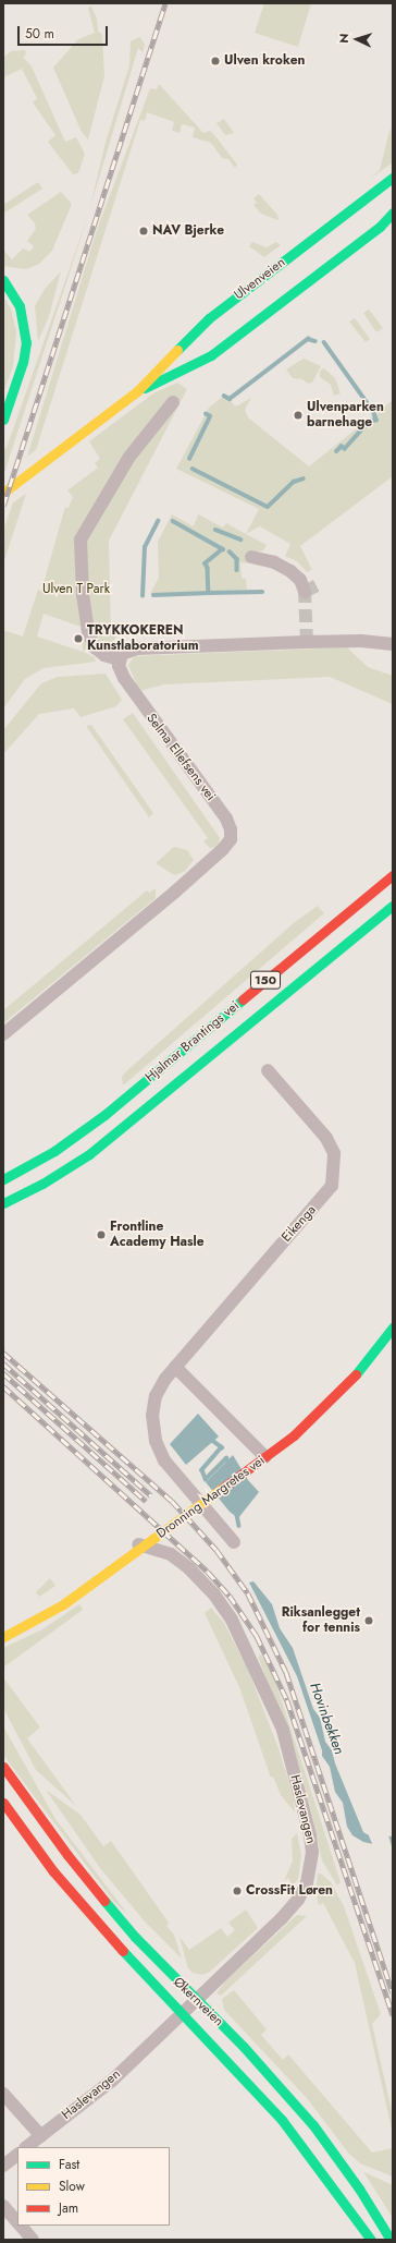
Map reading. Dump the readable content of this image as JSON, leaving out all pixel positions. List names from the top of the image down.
{
  "streets": {
    "main road": [
      "Ulvenveien",
      "150",
      "Hjalmar Brantings vei",
      "Dronning Margretes vei",
      "Økernveien"
    ],
    "street": ["Selma Ellefsens vei", "Eikenga", "Haslevangen"]
  },
  "crossings": [
    ["Haslevangen", "Økernveien"]
  ],
  "water": ["Hovinbekken"],
  "parks": ["Ulven T Park"],
  "places": [
    "Ulven kroken",
    "NAV Bjerke",
    "Ulvenparken barnehage",
    "TRYKKOKEREN Kunstlaboratorium",
    "Frontline Academy Hasle",
    "Riksanlegget for tennis",
    "CrossFit Løren"
  ],
  "legend": ["Fast", "Slow", "Jam"],
  "scale_bar": "50 m",
  "north": "left"
}
